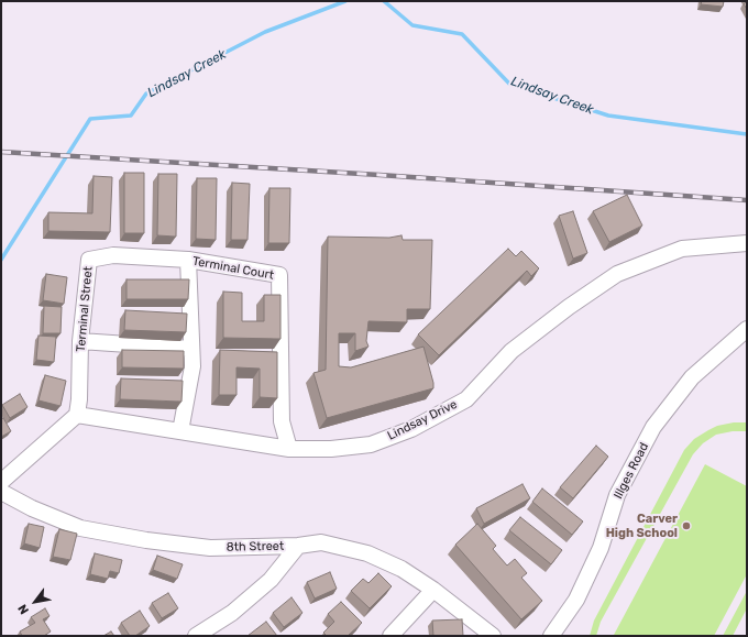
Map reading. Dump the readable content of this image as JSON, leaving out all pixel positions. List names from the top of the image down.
{
  "streets": {
    "street": [
      "Terminal Court",
      "Terminal Street",
      "Lindsay Drive",
      "Illges Road",
      "8th Street"
    ]
  },
  "crossings": [
    ["Terminal Court", "Terminal Street"],
    ["Terminal Court", "Lindsay Drive"],
    ["Terminal Street", "Lindsay Drive"]
  ],
  "water": ["Lindsay Creek"],
  "places": ["Carver High School"],
  "north": "bottom left"
}
